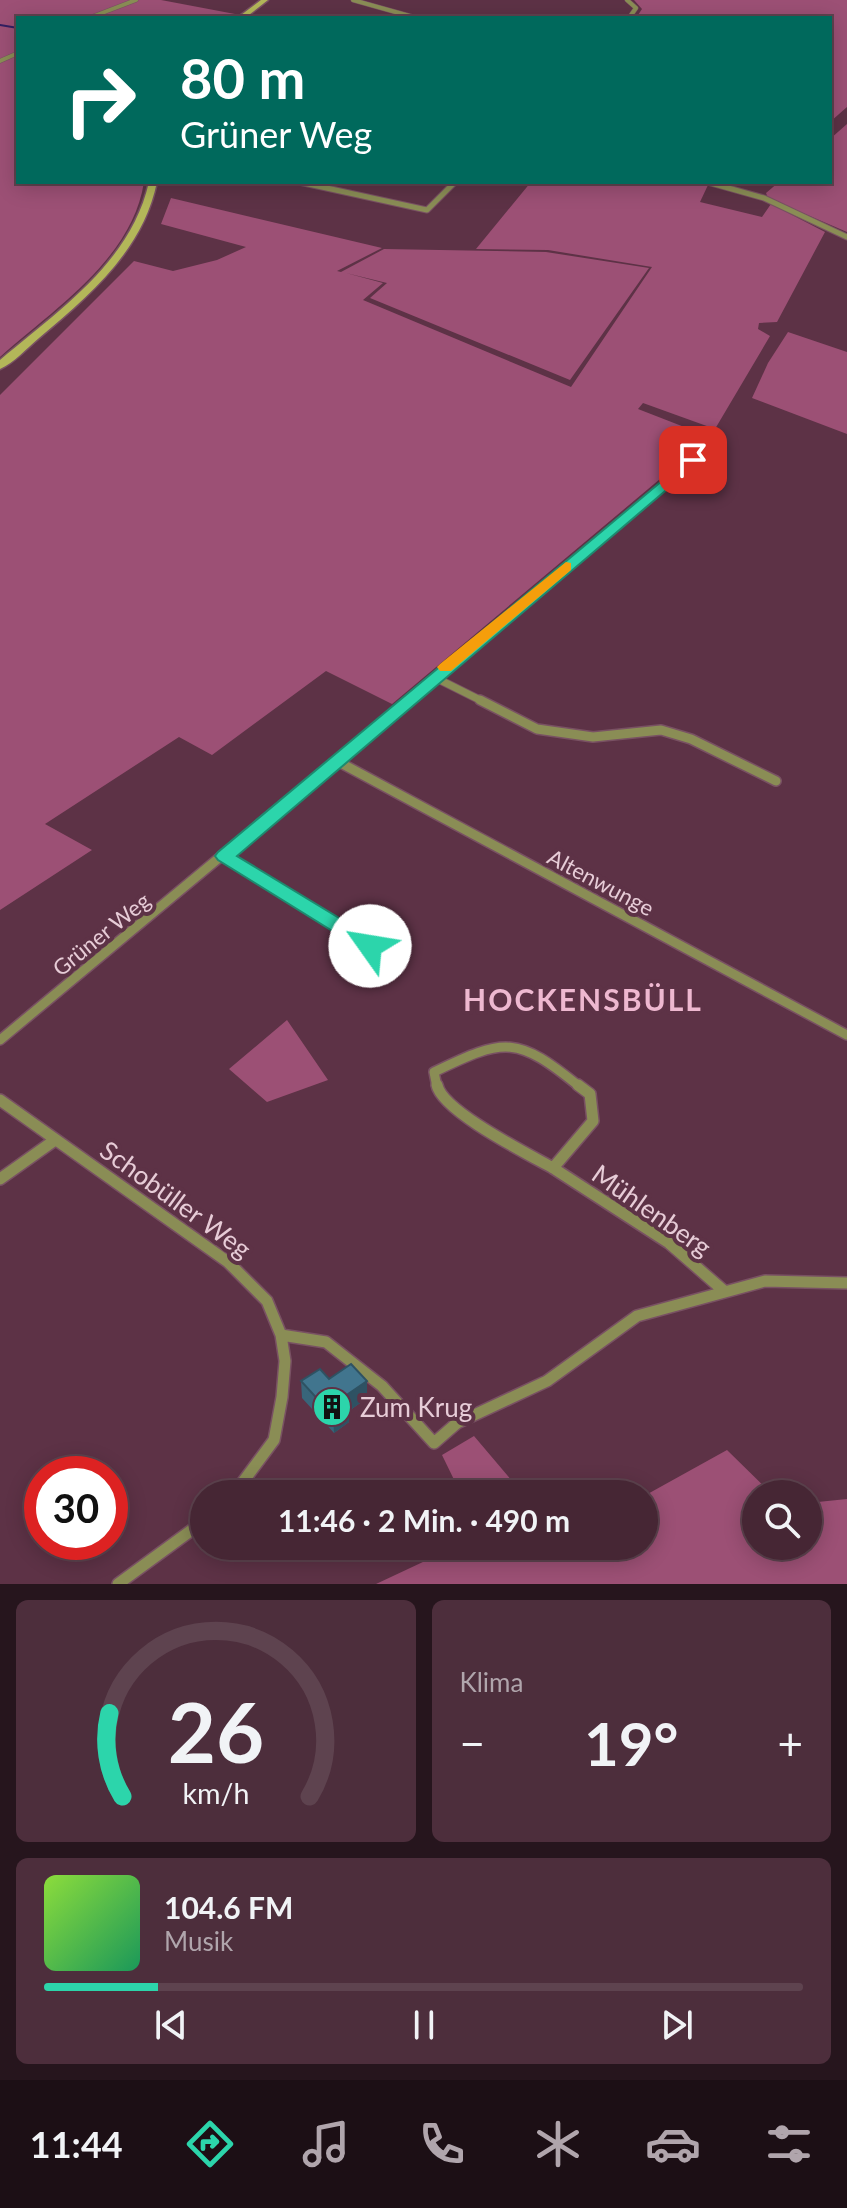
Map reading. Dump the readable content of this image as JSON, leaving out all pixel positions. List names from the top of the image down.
{
  "streets": {
    "street": [
      "Altenwunge",
      "Grüner Weg",
      "Schobüller Weg",
      "Mühlenberg"
    ]
  },
  "crossings": [
    ["Altenwunge", "Grüner Weg"]
  ],
  "districts": ["HOCKENSBÜLL"],
  "places": {
    "building": ["Zum Krug"]
  },
  "page": {
    "turn": ["80 m", "Grüner Weg"],
    "limit": "30",
    "trip": "11:46 · 2 Min. · 490 m",
    "tile": "Klima",
    "heat": ["−", "19°", "+"],
    "song": ["104.6 FM", "Musik"],
    "tabs": "11:44",
    "gauge": ["26", "km/h"]
  }
}
